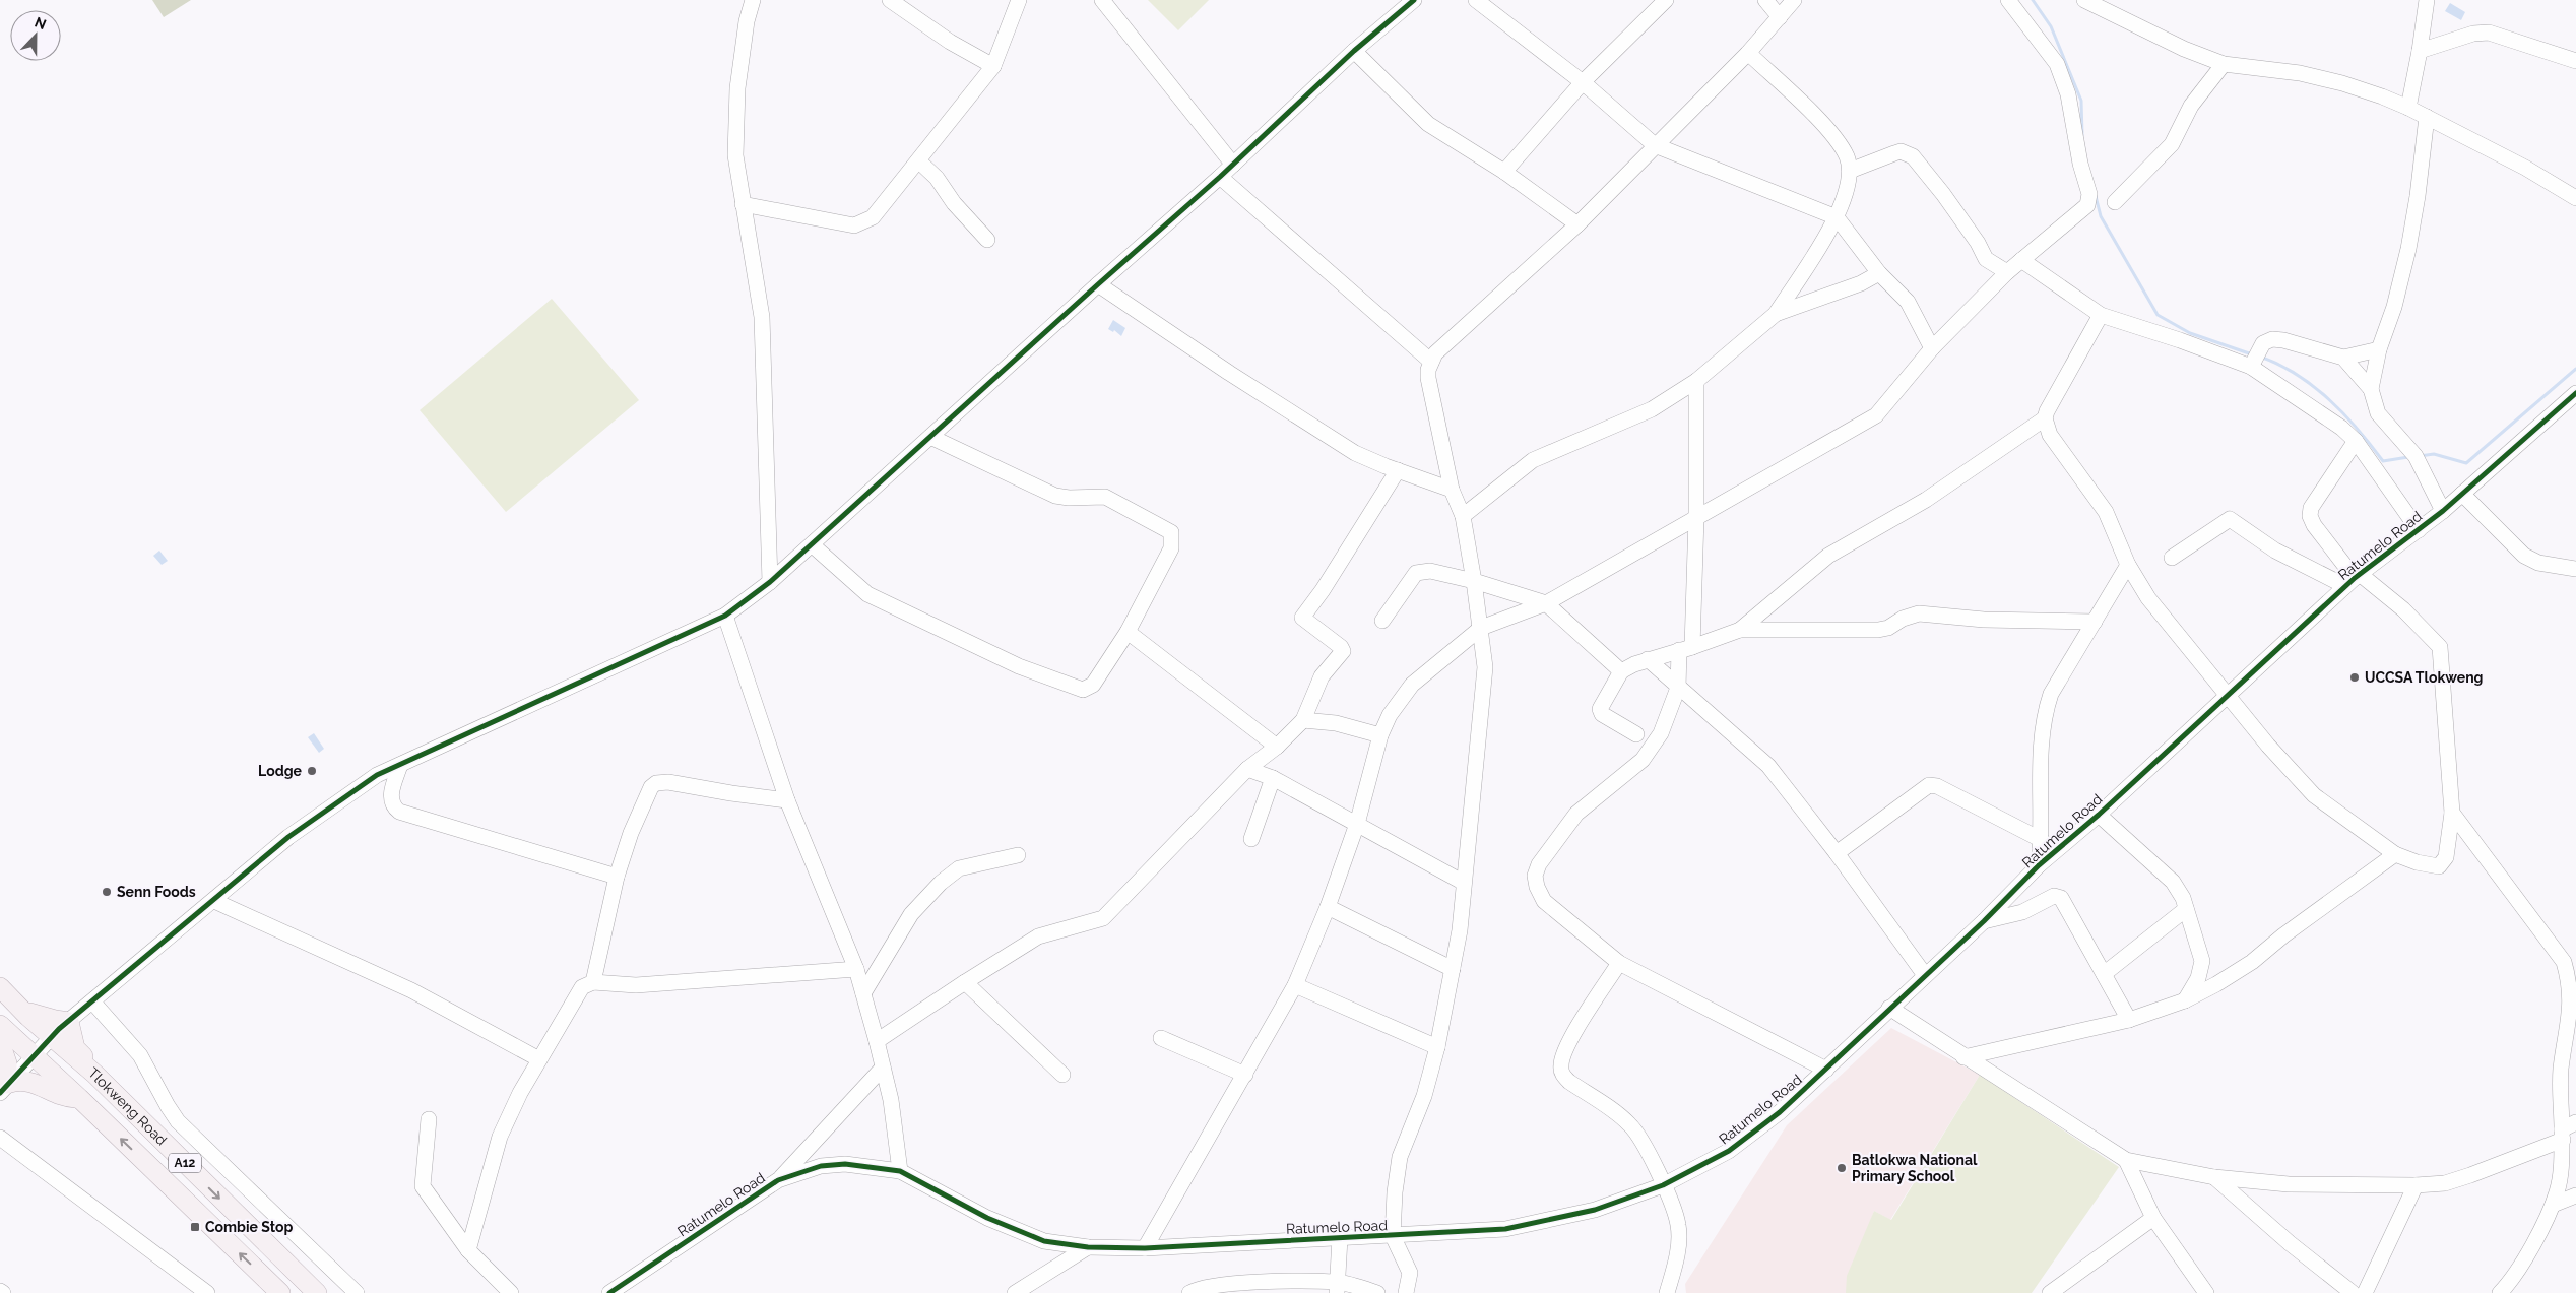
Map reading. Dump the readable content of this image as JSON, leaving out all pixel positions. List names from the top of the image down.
{
  "streets": {
    "main road": ["Tlokweng Road", "A12"],
    "street": ["Ratumelo Road"]
  },
  "places": {
    "other": [
      "UCCSA Tlokweng",
      "Lodge",
      "Senn Foods",
      "Batlokwa National Primary School"
    ],
    "transit": ["Combie Stop"]
  },
  "north": "top"
}
